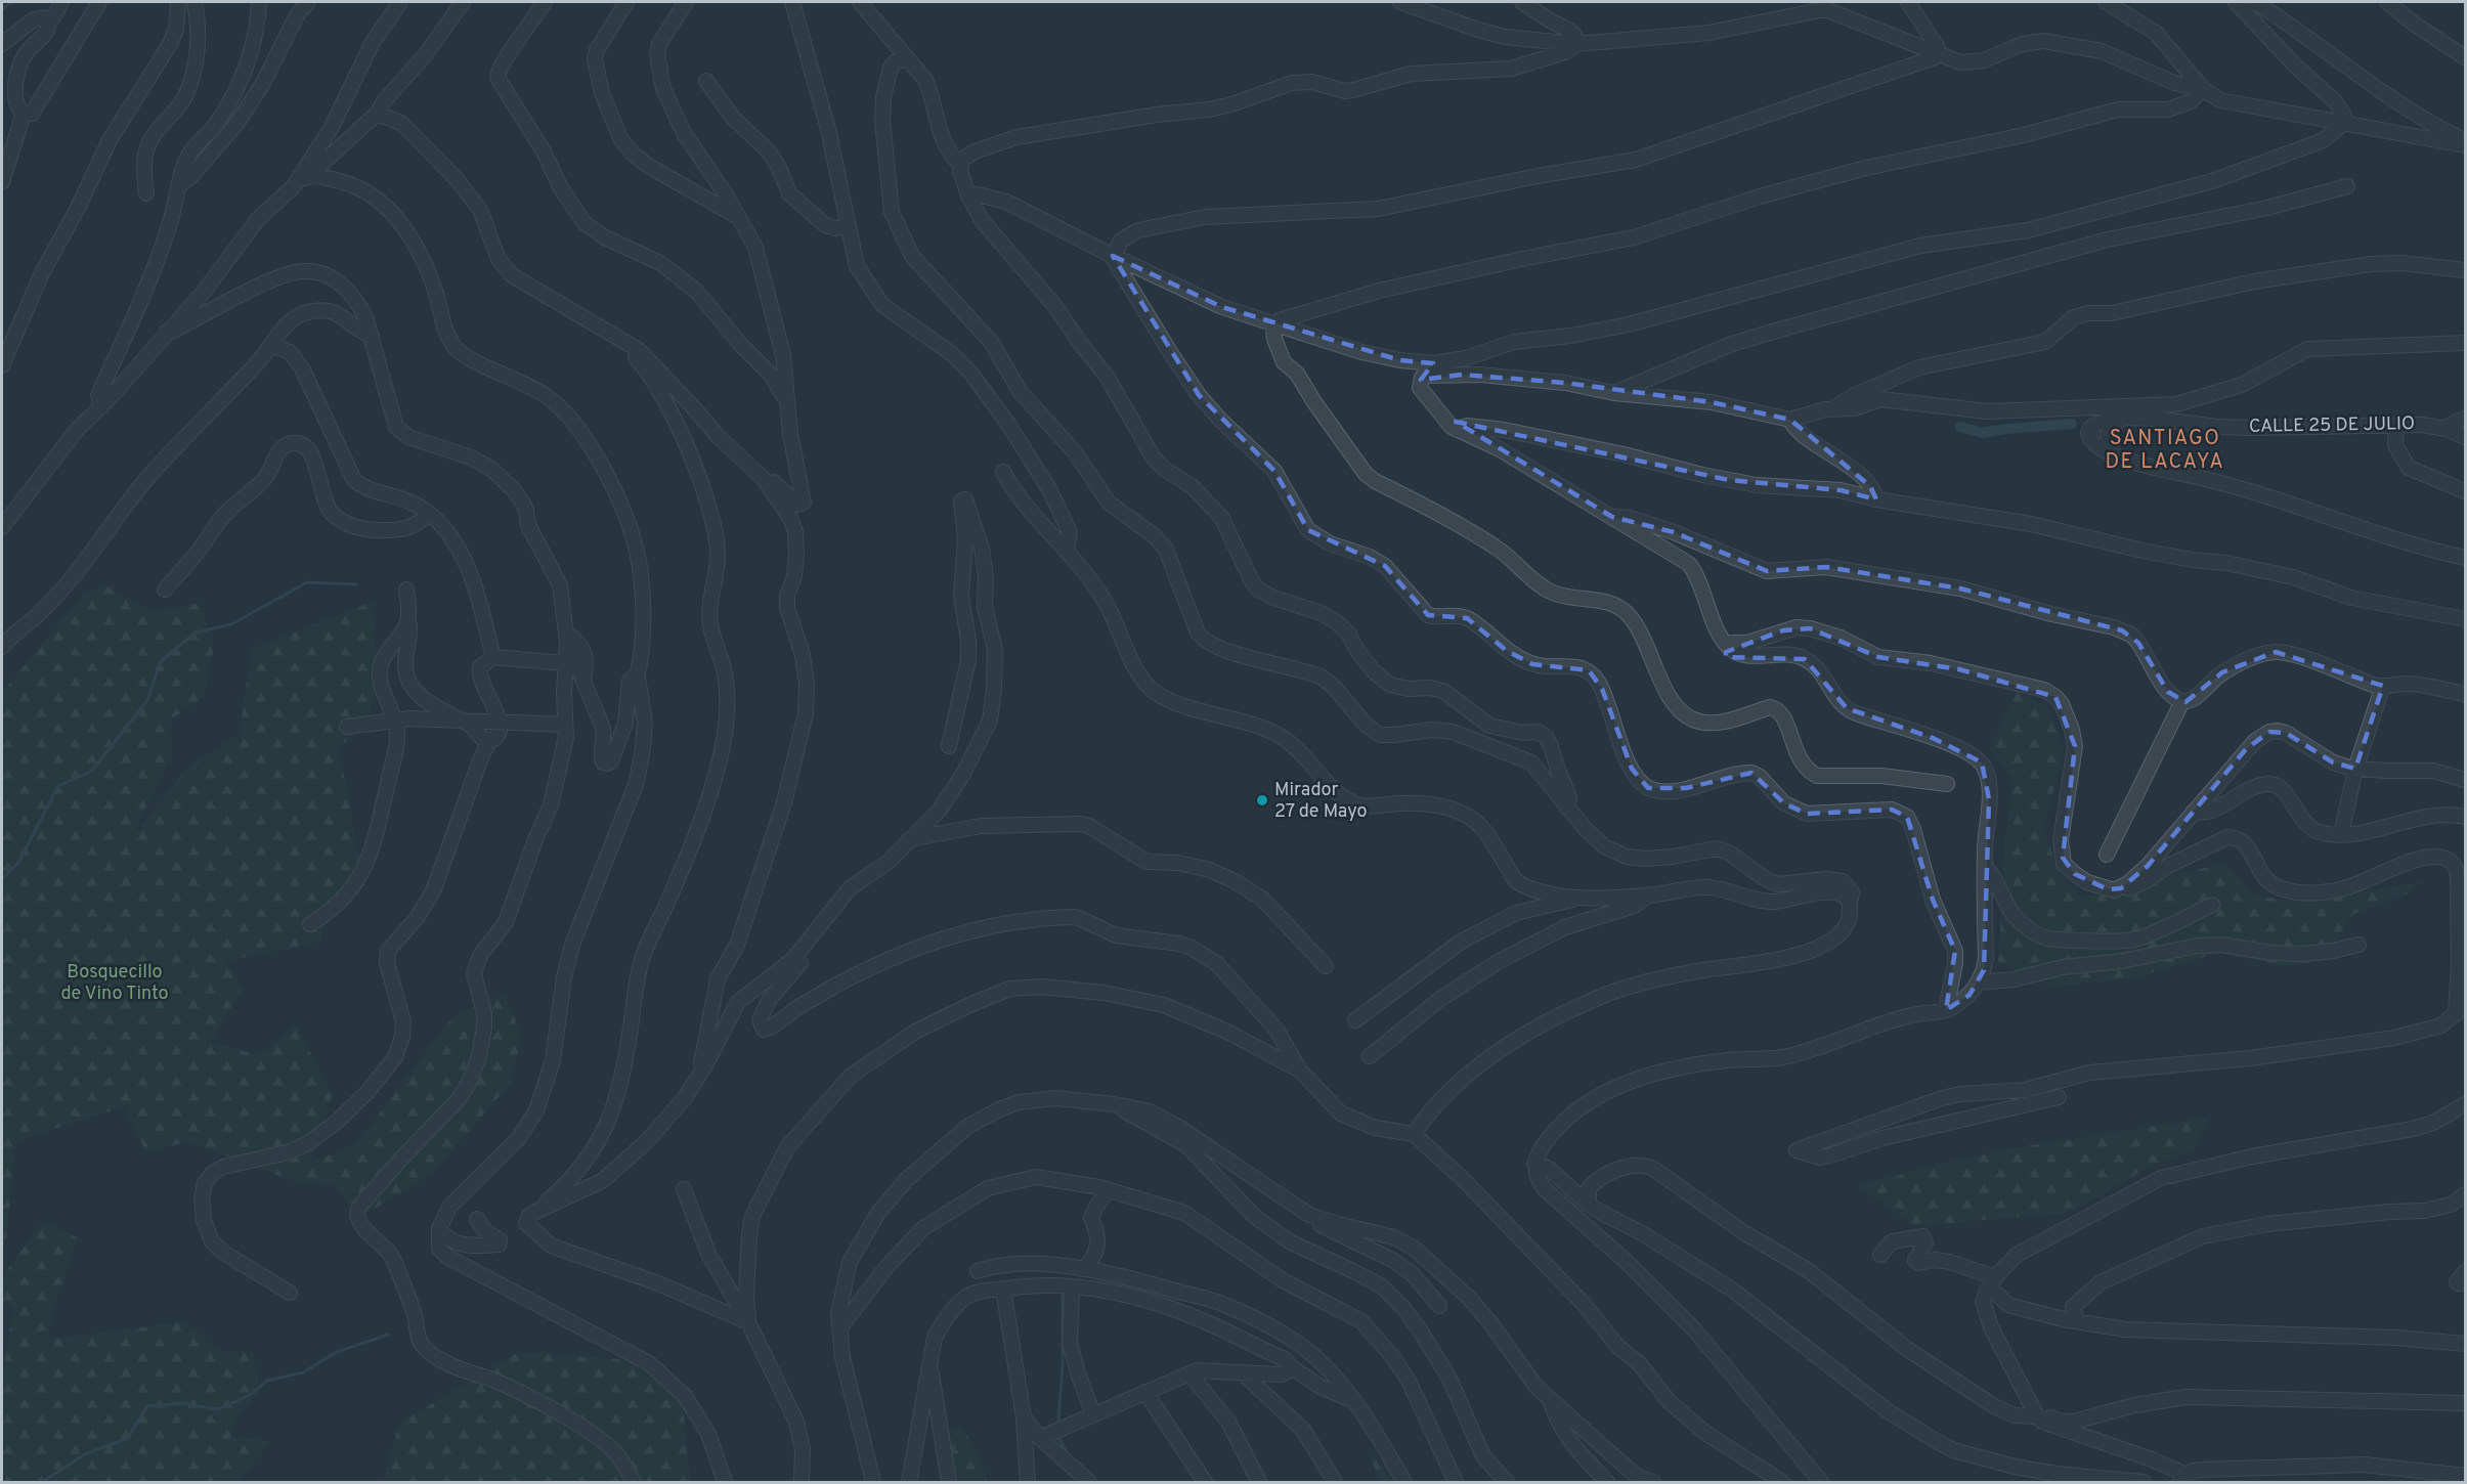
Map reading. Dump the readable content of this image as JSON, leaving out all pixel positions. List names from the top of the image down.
{
  "streets": {
    "street": ["CALLE 25 DE JULIO"]
  },
  "districts": ["SANTIAGO DE LACAYA"],
  "parks": ["Bosquecillo de Vino Tinto"],
  "places": ["Mirador 27 de Mayo"]
}
